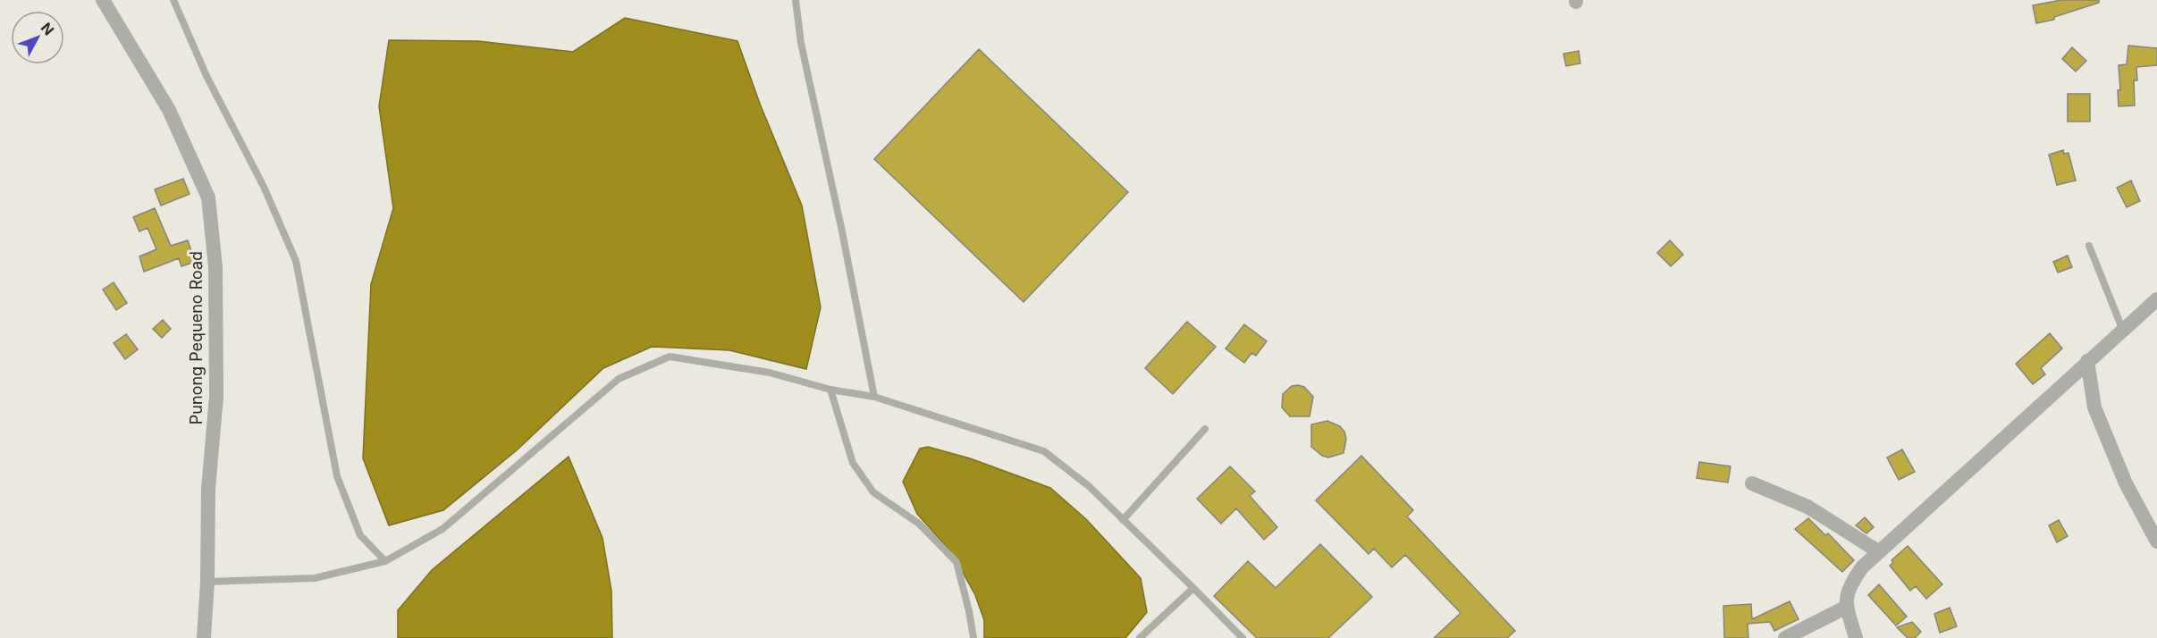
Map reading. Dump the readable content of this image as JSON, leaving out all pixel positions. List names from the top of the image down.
{
  "streets": {
    "street": ["Punong Pequeno Road"]
  },
  "north": "top right"
}
